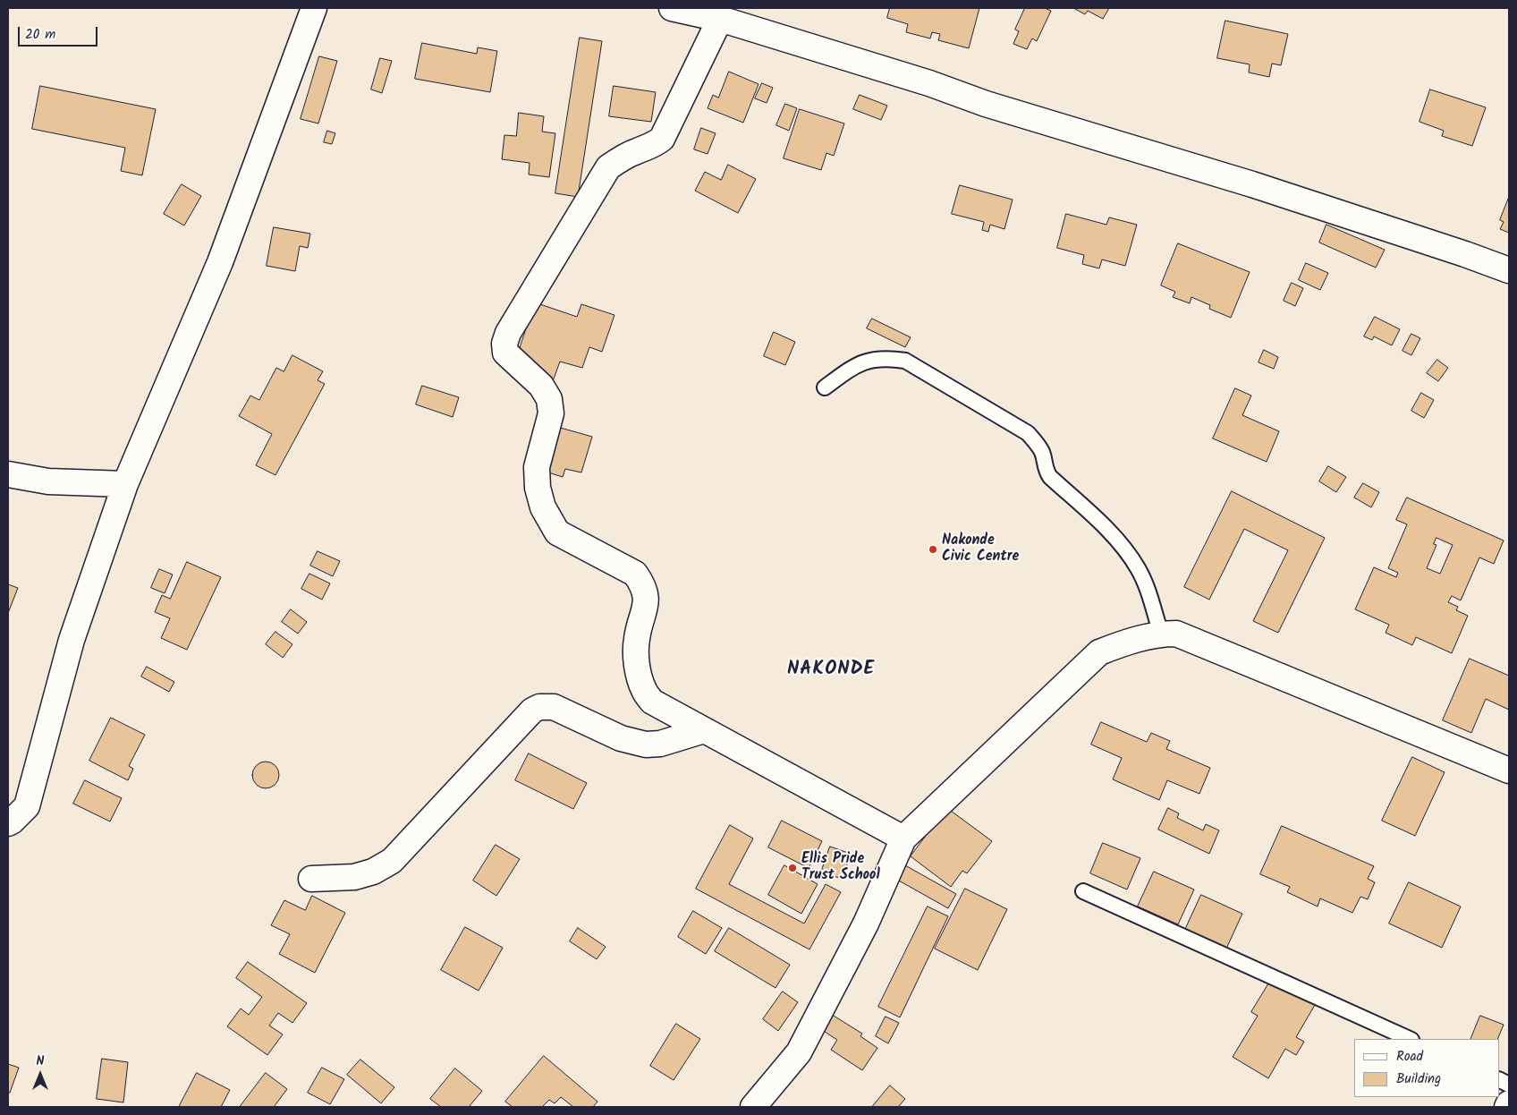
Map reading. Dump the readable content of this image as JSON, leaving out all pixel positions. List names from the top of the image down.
{
  "districts": ["NAKONDE"],
  "places": ["Nakonde Civic Centre", "Ellis Pride Trust School"],
  "legend": ["Road", "Building"],
  "scale_bar": "20 m",
  "north": "top"
}
